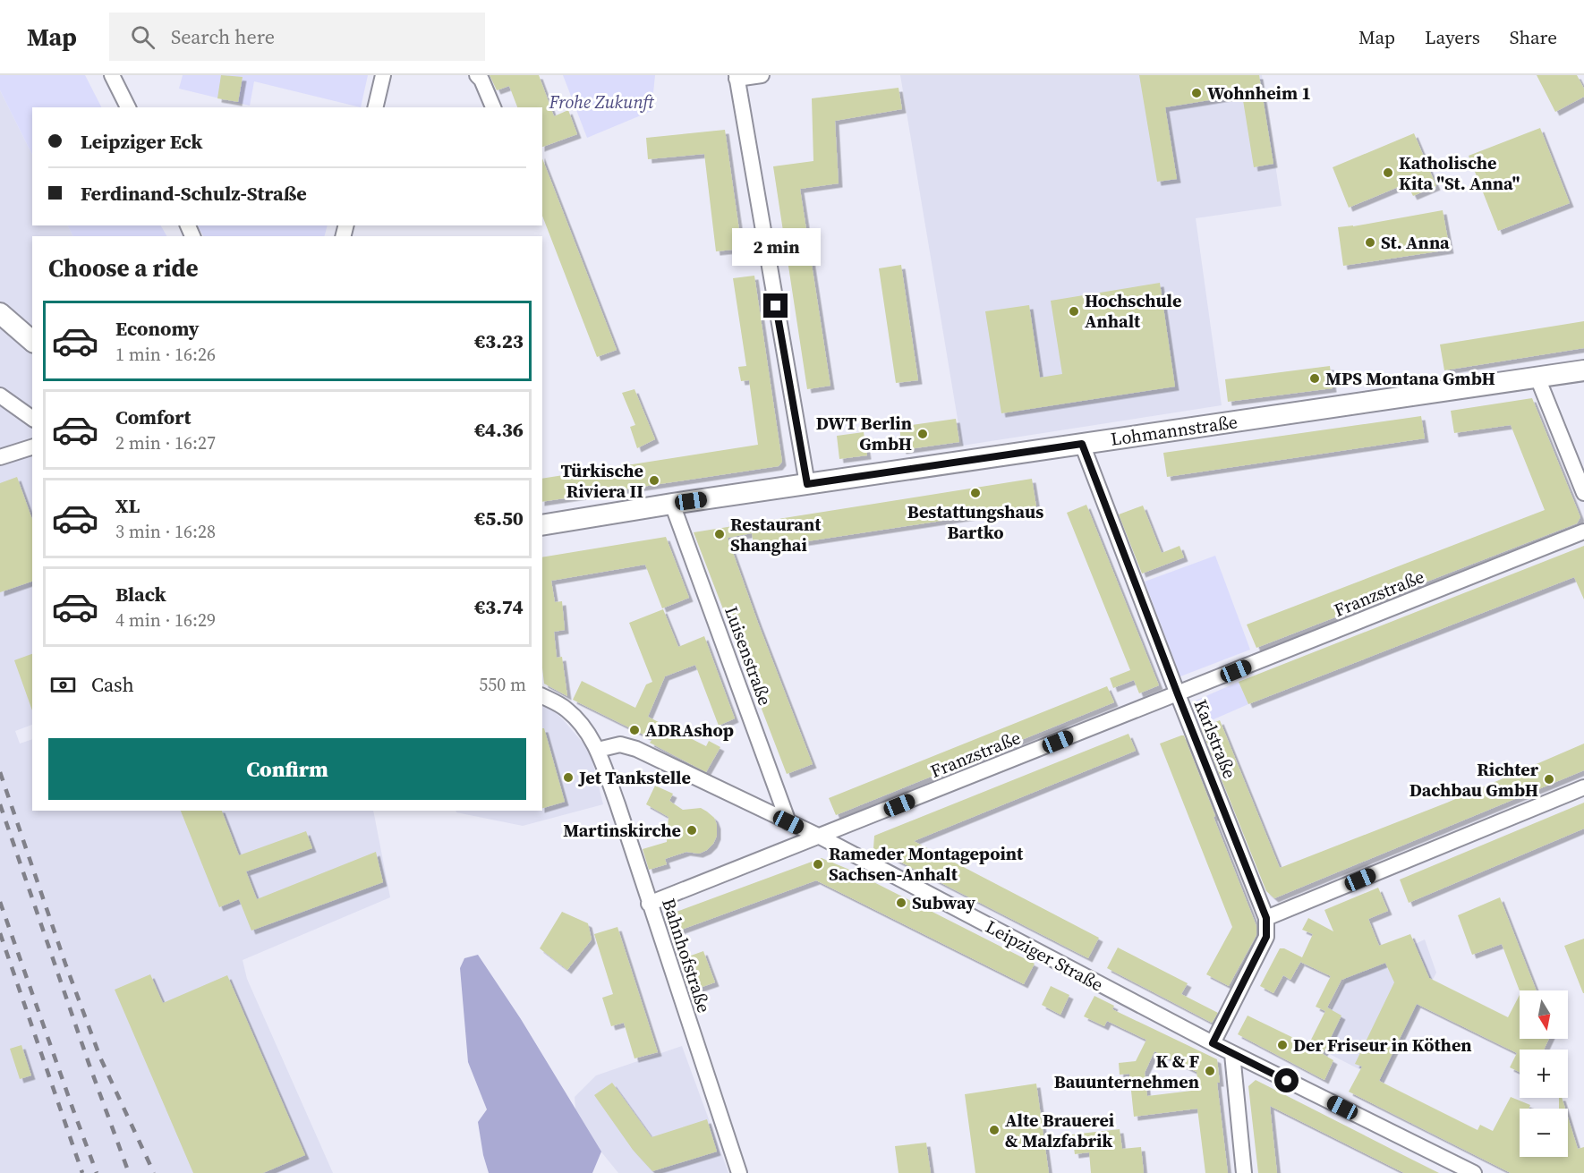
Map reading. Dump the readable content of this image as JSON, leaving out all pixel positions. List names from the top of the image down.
{
  "streets": {
    "main road": ["Lohmannstraße"],
    "street": [
      "Franzstraße",
      "Luisenstraße",
      "Karlstraße",
      "Bahnhofstraße",
      "Leipziger Straße"
    ]
  },
  "crossings": [
    ["Lohmannstraße", "Luisenstraße"],
    ["Lohmannstraße", "Karlstraße"],
    ["Franzstraße", "Karlstraße"],
    ["Franzstraße", "Bahnhofstraße"],
    ["Franzstraße", "Leipziger Straße"],
    ["Luisenstraße", "Leipziger Straße"],
    ["Karlstraße", "Leipziger Straße"],
    ["Bahnhofstraße", "Leipziger Straße"]
  ],
  "parks": ["Frohe Zukunft"],
  "places": [
    "Wohnheim 1",
    "Katholische Kita \"St. Anna\"",
    "St. Anna",
    "Hochschule Anhalt",
    "MPS Montana GmbH",
    "DWT Berlin GmbH",
    "Türkische Riviera II",
    "Bestattungshaus Bartko",
    "Restaurant Shanghai",
    "ADRAshop",
    "Jet Tankstelle",
    "Richter Dachbau GmbH",
    "Martinskirche",
    "Rameder Montagepoint Sachsen-Anhalt",
    "Subway",
    "Der Friseur in Köthen",
    "K & F Bauunternehmen",
    "Alte Brauerei & Malzfabrik"
  ],
  "north": "bottom",
  "page": {
    "header": "Map",
    "search": "Search here",
    "nav": ["Map", "Layers", "Share"],
    "banner": ["Leipziger Eck", "Ferdinand-Schulz-Straße"],
    "bubble": "2 min",
    "heading": "Choose a ride",
    "list": [
      {
        "name": "Economy",
        "note": "1 min · 16:26",
        "value": "€3.23"
      },
      {
        "name": "Comfort",
        "note": "2 min · 16:27",
        "value": "€4.36"
      },
      {
        "name": "XL",
        "note": "3 min · 16:28",
        "value": "€5.50"
      },
      {
        "name": "Black",
        "note": "4 min · 16:29",
        "value": "€3.74"
      }
    ],
    "pay": ["Cash", "550 m"],
    "buttons": "Confirm",
    "map_buttons": ["+", "−"]
  }
}
